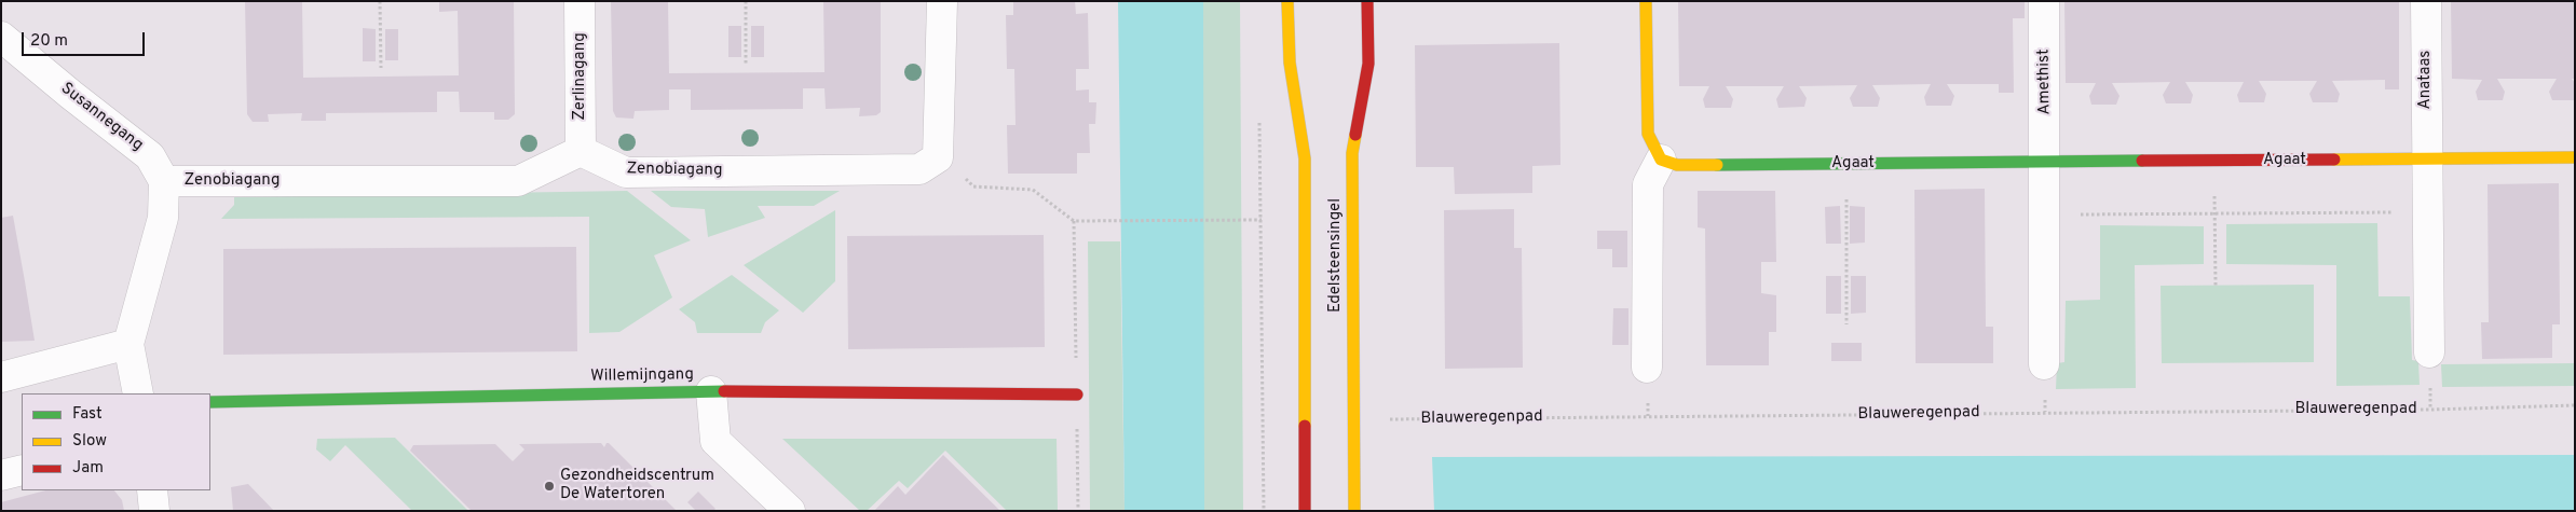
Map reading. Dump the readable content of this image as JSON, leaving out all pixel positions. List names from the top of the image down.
{
  "streets": {
    "street": [
      "Zerlinagang",
      "Anataas",
      "Amethist",
      "Susannegang",
      "Agaat",
      "Zenobiagang",
      "Edelsteensingel",
      "Willemijngang"
    ],
    "path": ["Blauweregenpad"]
  },
  "crossings": [
    ["Zerlinagang", "Zenobiagang"],
    ["Anataas", "Agaat"],
    ["Amethist", "Agaat"],
    ["Susannegang", "Zenobiagang"],
    ["Edelsteensingel", "Blauweregenpad"]
  ],
  "places": ["Gezondheidscentrum De Watertoren"],
  "legend": ["Fast", "Slow", "Jam"],
  "scale_bar": "20 m"
}
